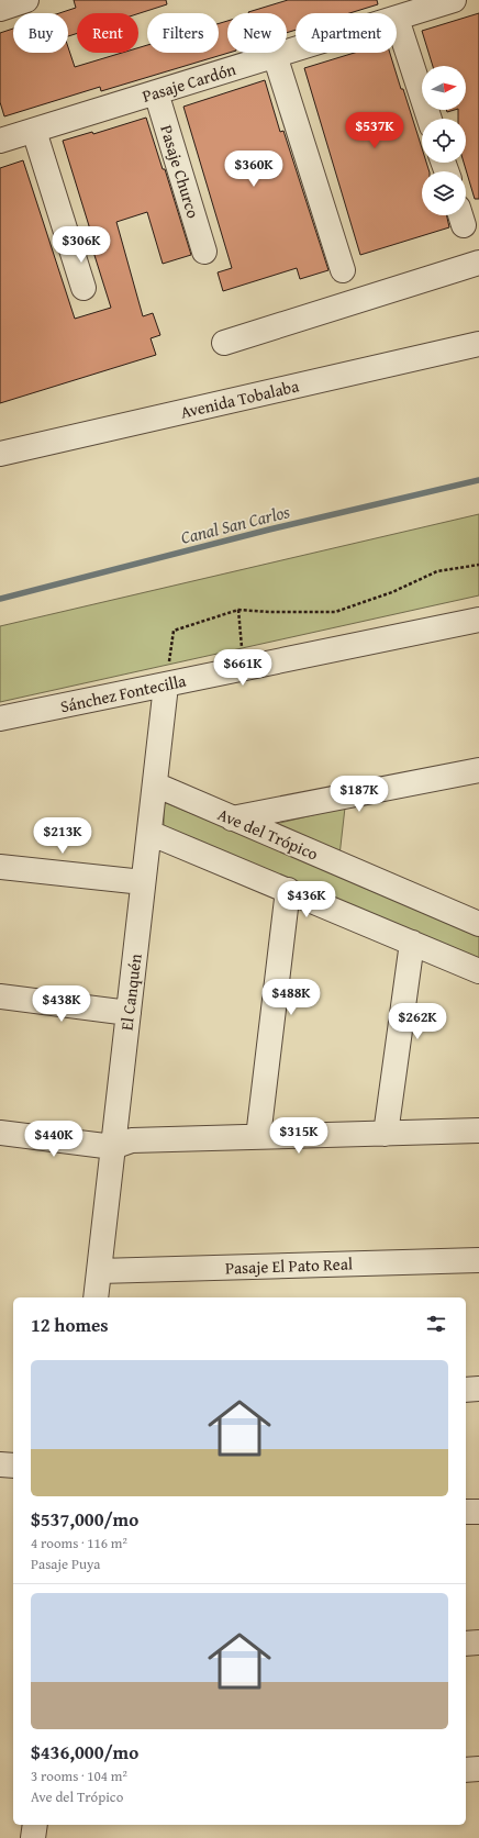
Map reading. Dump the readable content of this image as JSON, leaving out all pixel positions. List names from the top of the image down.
{
  "streets": {
    "street": [
      "Pasaje Cardón",
      "Pasaje Churco",
      "Avenida Tobalaba",
      "Sánchez Fontecilla",
      "Ave del Trópico",
      "El Canquén",
      "Pasaje El Pato Real"
    ]
  },
  "crossings": [
    ["Pasaje Cardón", "Pasaje Churco"],
    ["Sánchez Fontecilla", "El Canquén"],
    ["Ave del Trópico", "El Canquén"],
    ["El Canquén", "Pasaje El Pato Real"]
  ],
  "water": ["Canal San Carlos"],
  "north": "right",
  "page": {
    "chip": [
      "Buy",
      "Rent",
      "Filters",
      "New",
      "Apartment"
    ],
    "price": [
      "$537K",
      "$360K",
      "$306K",
      "$661K",
      "$187K",
      "$213K",
      "$436K",
      "$488K",
      "$438K",
      "$262K",
      "$315K",
      "$440K"
    ],
    "heading": "12 homes",
    "list": [
      {
        "name": "$537,000/mo",
        "note": "4 rooms · 116 m² · Pasaje Puya"
      },
      {
        "name": "$436,000/mo",
        "note": "3 rooms · 104 m² · Ave del Trópico"
      }
    ]
  }
}
